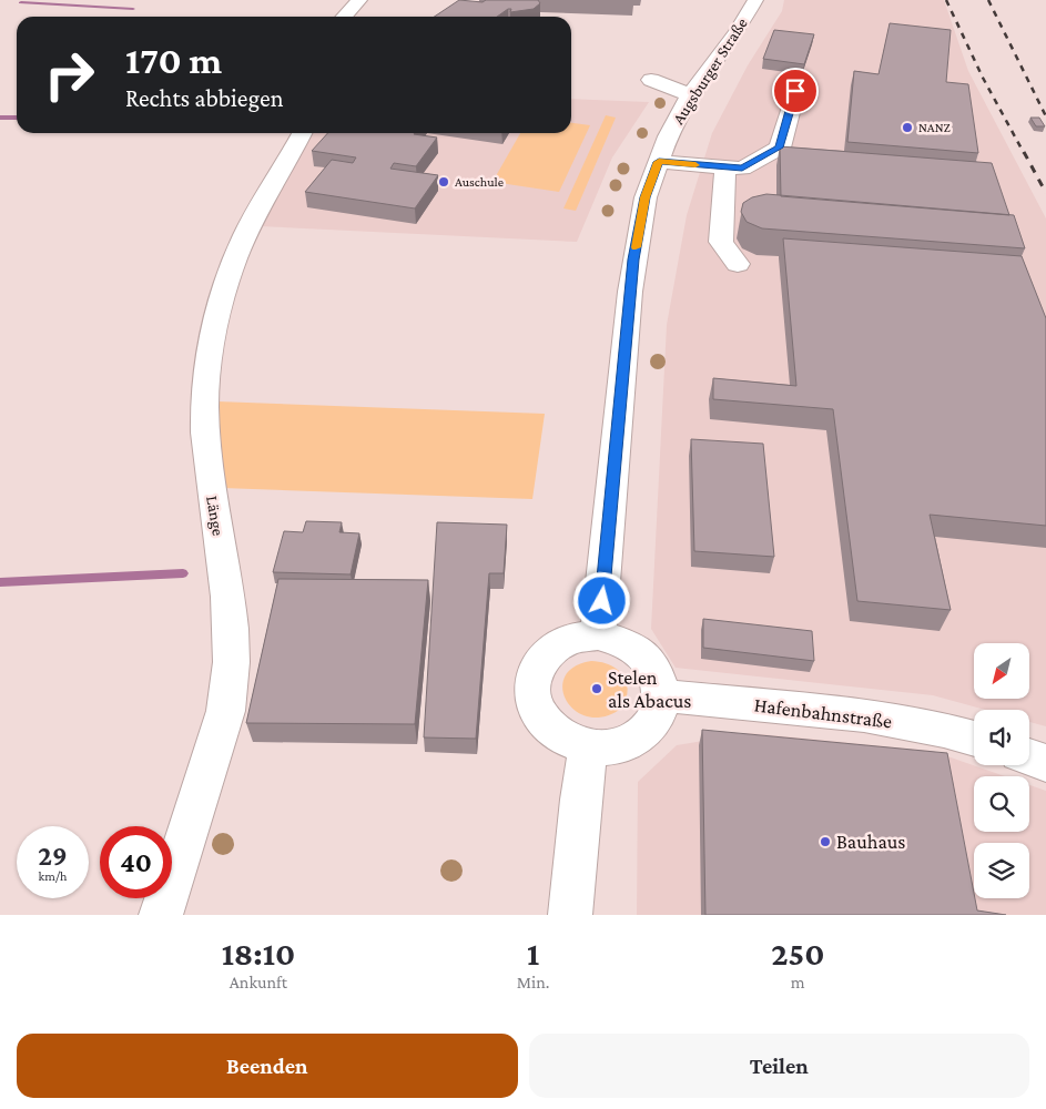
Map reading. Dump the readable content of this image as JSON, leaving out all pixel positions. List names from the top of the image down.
{
  "streets": {
    "street": ["Augsburger Straße", "Länge", "Hafenbahnstraße"]
  },
  "crossings": [
    ["Augsburger Straße", "Hafenbahnstraße"]
  ],
  "places": [
    "NANZ",
    "Auschule",
    "Stelen als Abacus",
    "Bauhaus"
  ],
  "north": "bottom left",
  "page": {
    "turn": ["170 m", "Rechts abbiegen"],
    "speed": "29 km/h",
    "limit": "40",
    "eta": [
      "18:10",
      "Ankunft",
      "1",
      "Min.",
      "250",
      "m"
    ],
    "buttons": ["Beenden", "Teilen"]
  }
}
